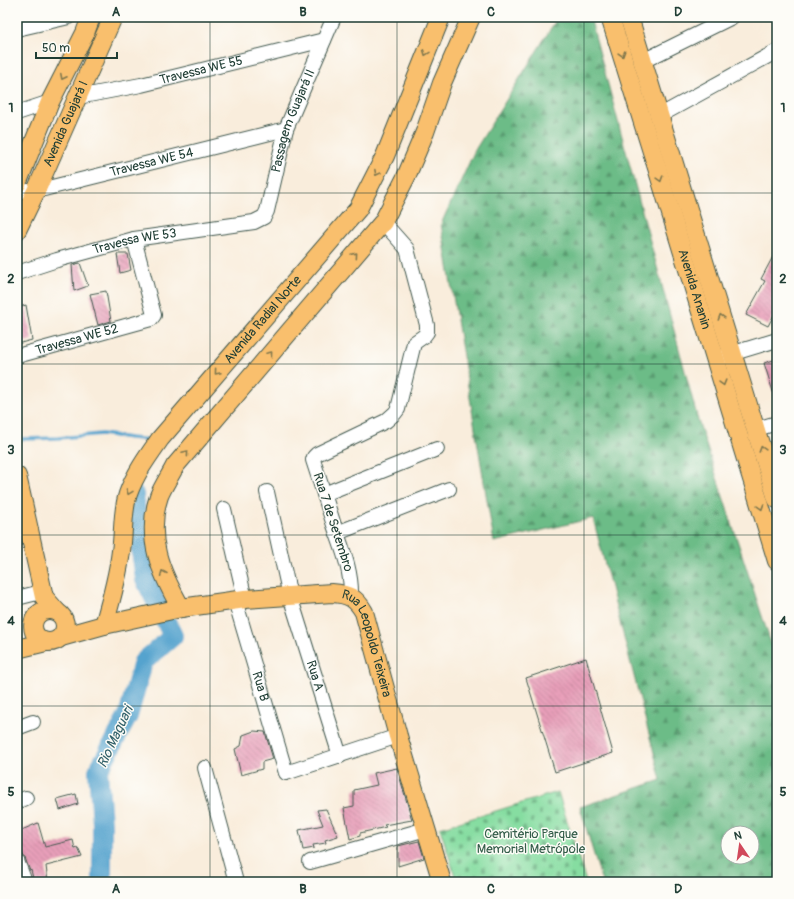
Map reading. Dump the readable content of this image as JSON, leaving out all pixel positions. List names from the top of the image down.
{
  "streets": {
    "main road": [
      "Avenida Guajará I",
      "Avenida Ananin",
      "Avenida Radial Norte",
      "Rua Leopoldo Teixeira"
    ],
    "street": [
      "Travessa WE 55",
      "Passagem Guajará II",
      "Travessa WE 54",
      "Travessa WE 53",
      "Travessa WE 52",
      "Rua 7 de Setembro",
      "Rua A",
      "Rua B"
    ]
  },
  "crossings": [
    ["Travessa WE 55", "Passagem Guajará II"],
    ["Travessa WE 55", "Avenida Guajará I"],
    ["Passagem Guajará II", "Travessa WE 54"],
    ["Passagem Guajará II", "Travessa WE 53"],
    ["Avenida Guajará I", "Travessa WE 54"],
    ["Travessa WE 53", "Travessa WE 52"],
    ["Avenida Radial Norte", "Rua Leopoldo Teixeira"],
    ["Rua 7 de Setembro", "Rua Leopoldo Teixeira"],
    ["Rua Leopoldo Teixeira", "Rua A"],
    ["Rua Leopoldo Teixeira", "Rua B"],
    ["Rua A", "Rua B"]
  ],
  "water": ["Rio Maguari"],
  "parks": ["Cemitério Parque Memorial Metrópole"],
  "scale_bar": "50 m",
  "north": "top",
  "grid": {
    "columns": [
      "A",
      "B",
      "C",
      "D"
    ],
    "rows": [
      "1",
      "2",
      "3",
      "4",
      "5"
    ]
  }
}
